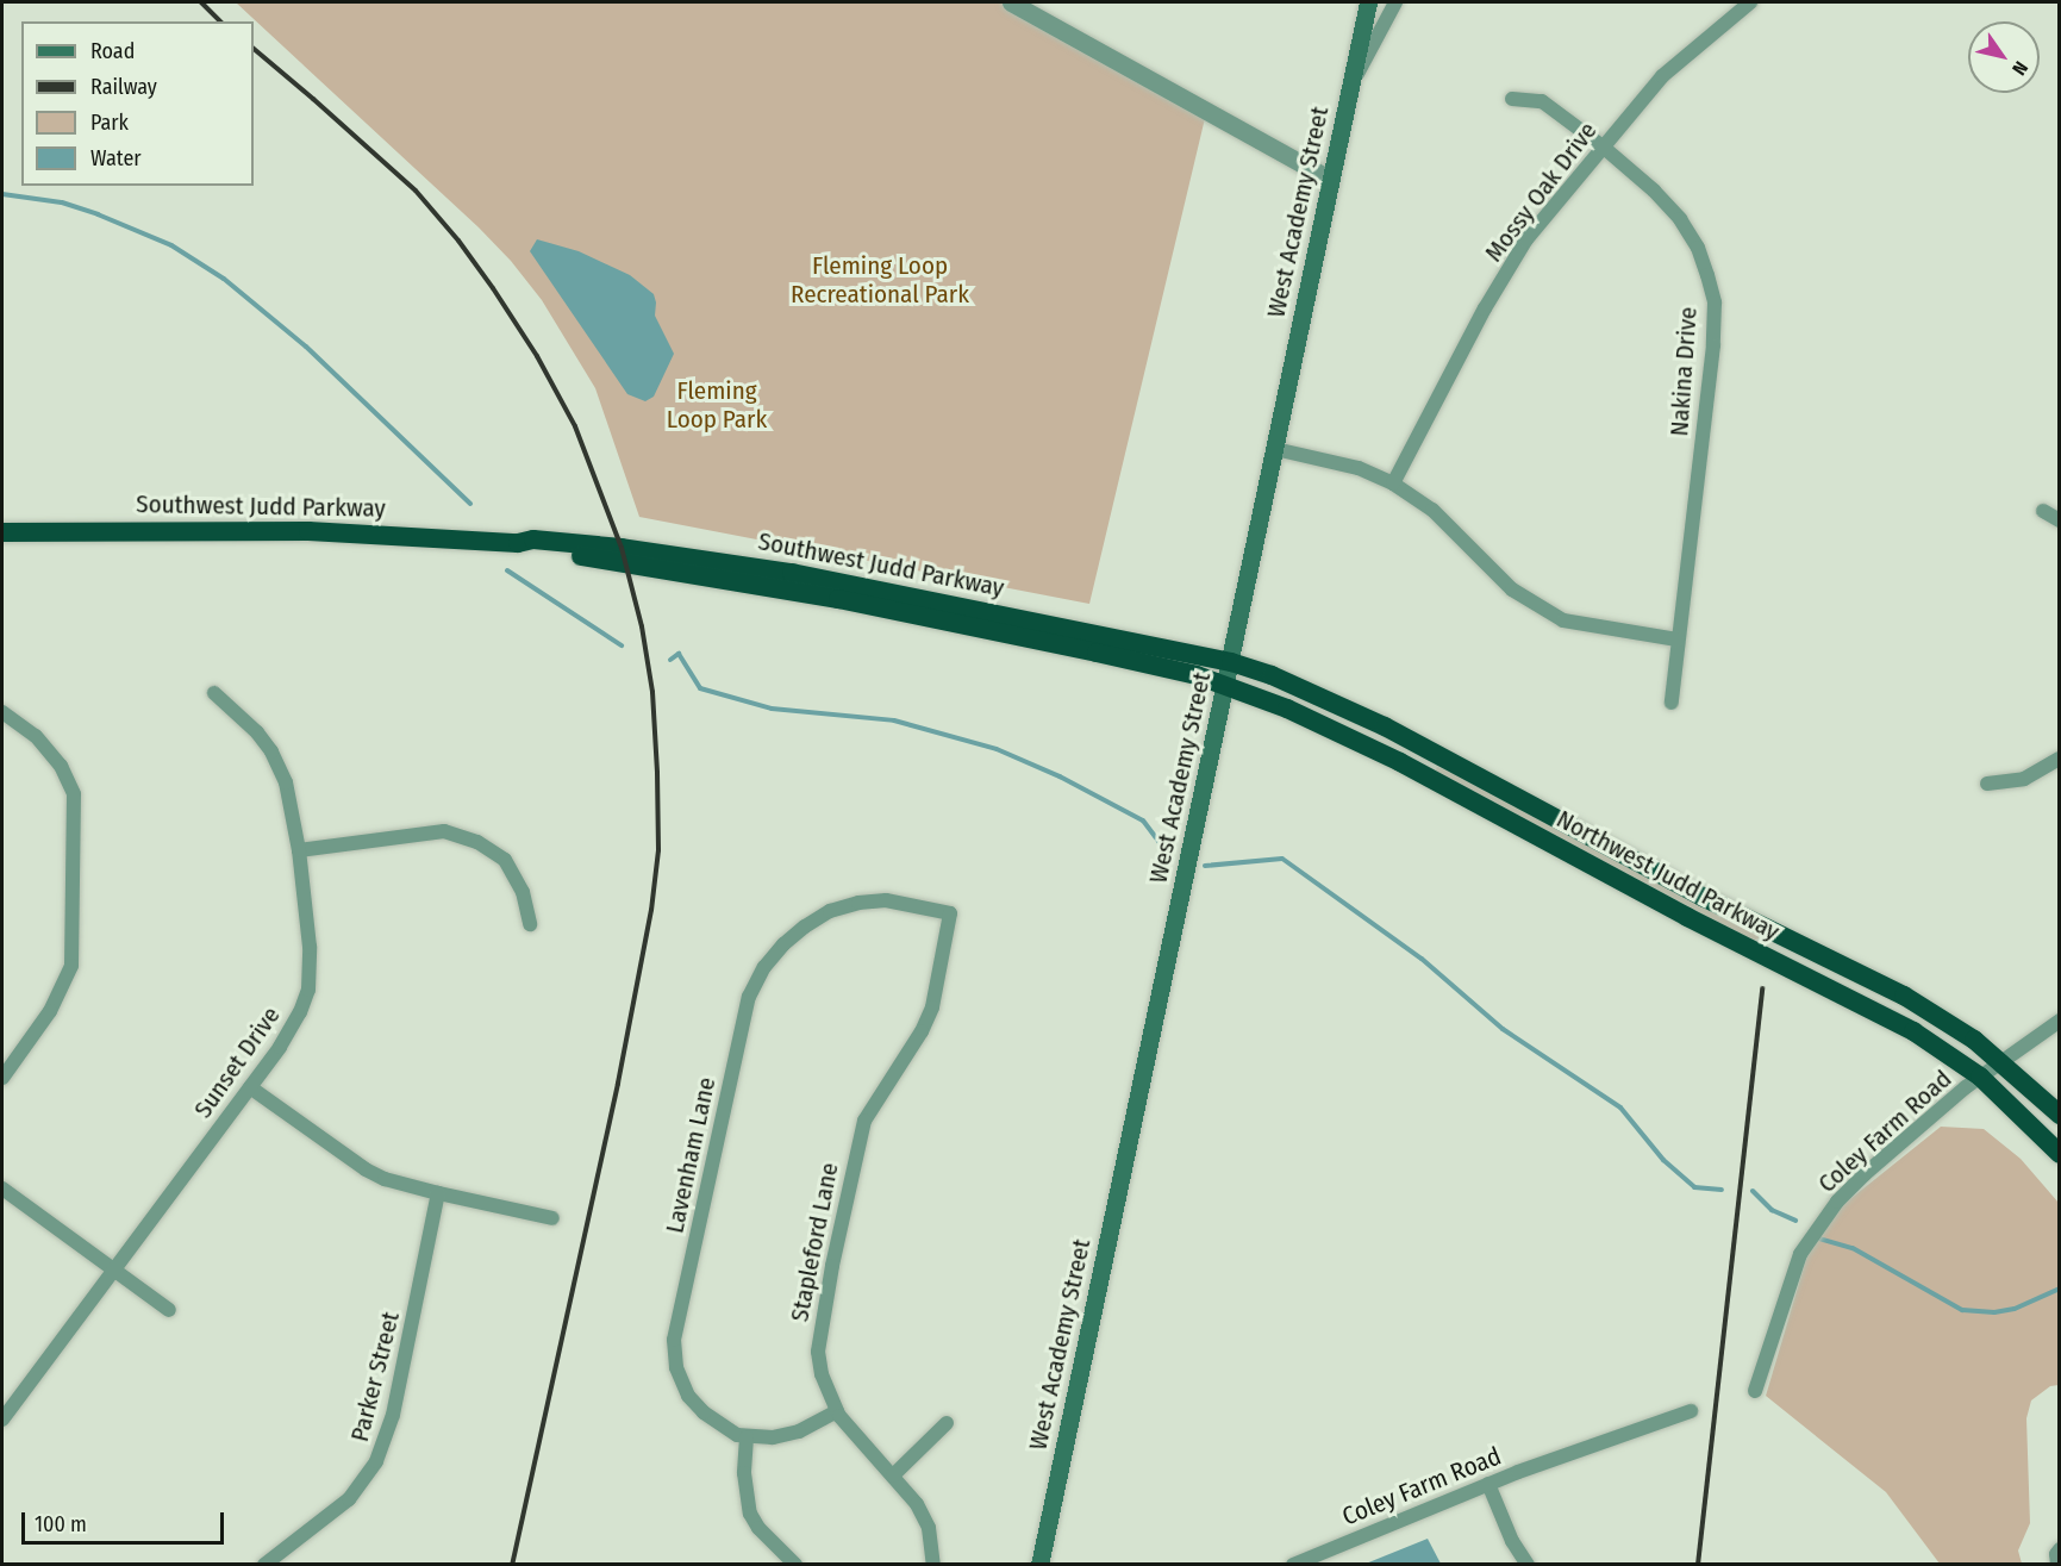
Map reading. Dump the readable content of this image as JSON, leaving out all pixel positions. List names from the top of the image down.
{
  "streets": {
    "highway": ["Southwest Judd Parkway", "Northwest Judd Parkway"],
    "main road": ["West Academy Street"],
    "street": [
      "Mossy Oak Drive",
      "Nakina Drive",
      "Sunset Drive",
      "Coley Farm Road",
      "Lavenham Lane",
      "Stapleford Lane",
      "Parker Street"
    ]
  },
  "crossings": [
    ["Mossy Oak Drive", "Nakina Drive"],
    ["West Academy Street", "Southwest Judd Parkway"],
    ["West Academy Street", "Northwest Judd Parkway"],
    ["Southwest Judd Parkway", "Northwest Judd Parkway"],
    ["Northwest Judd Parkway", "Coley Farm Road"],
    ["Lavenham Lane", "Stapleford Lane"]
  ],
  "parks": ["Fleming Loop Recreational Park", "Fleming Loop Park"],
  "legend": [
    "Road",
    "Railway",
    "Park",
    "Water"
  ],
  "scale_bar": "100 m",
  "north": "bottom right"
}
